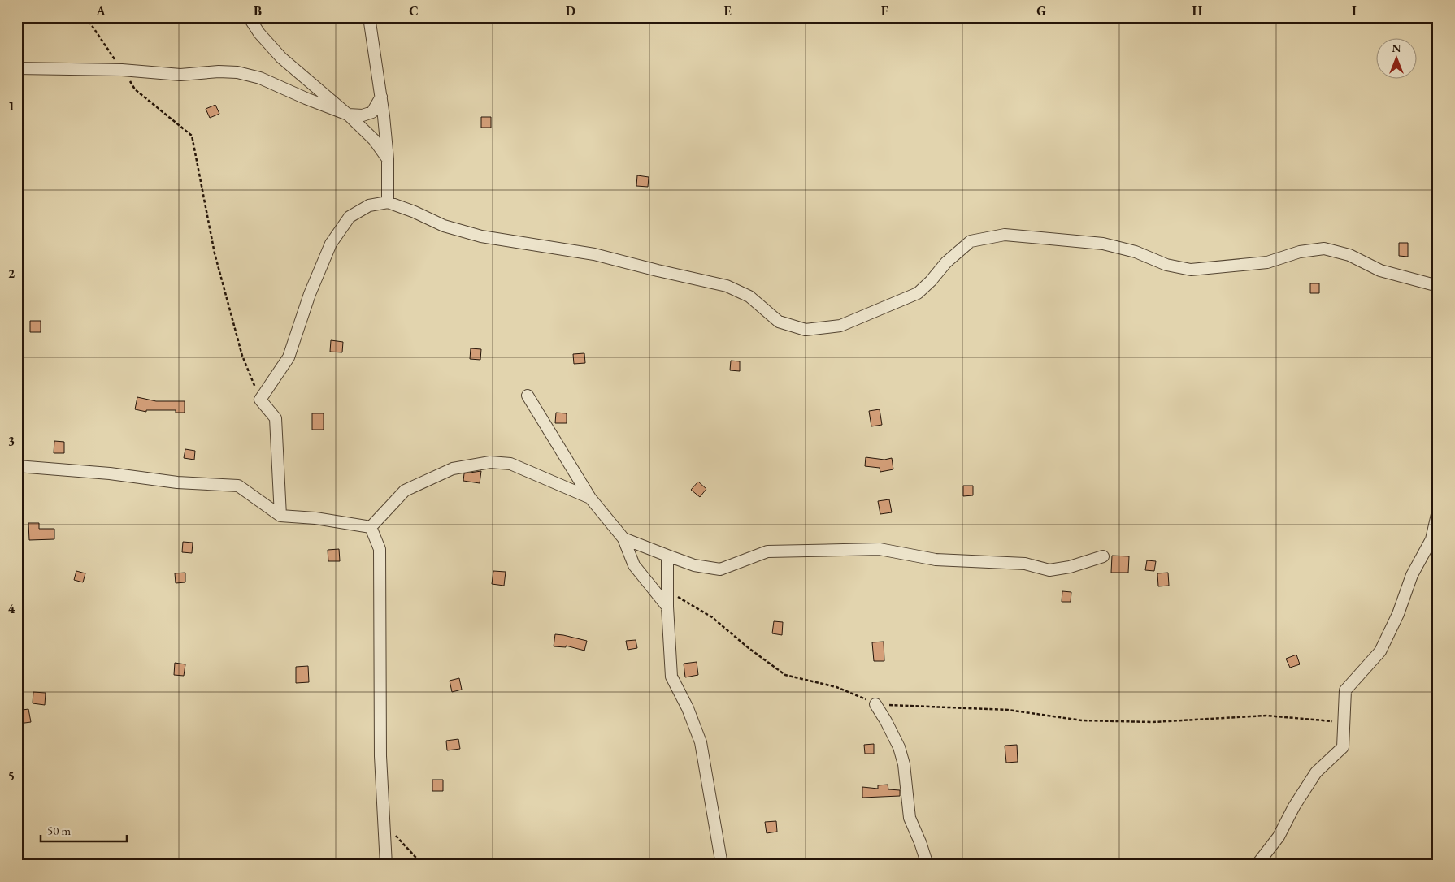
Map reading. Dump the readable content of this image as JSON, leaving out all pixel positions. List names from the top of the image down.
{
  "scale_bar": "50 m",
  "north": "top",
  "grid": {
    "columns": [
      "A",
      "B",
      "C",
      "D",
      "E",
      "F",
      "G",
      "H",
      "I"
    ],
    "rows": [
      "1",
      "2",
      "3",
      "4",
      "5"
    ]
  }
}
